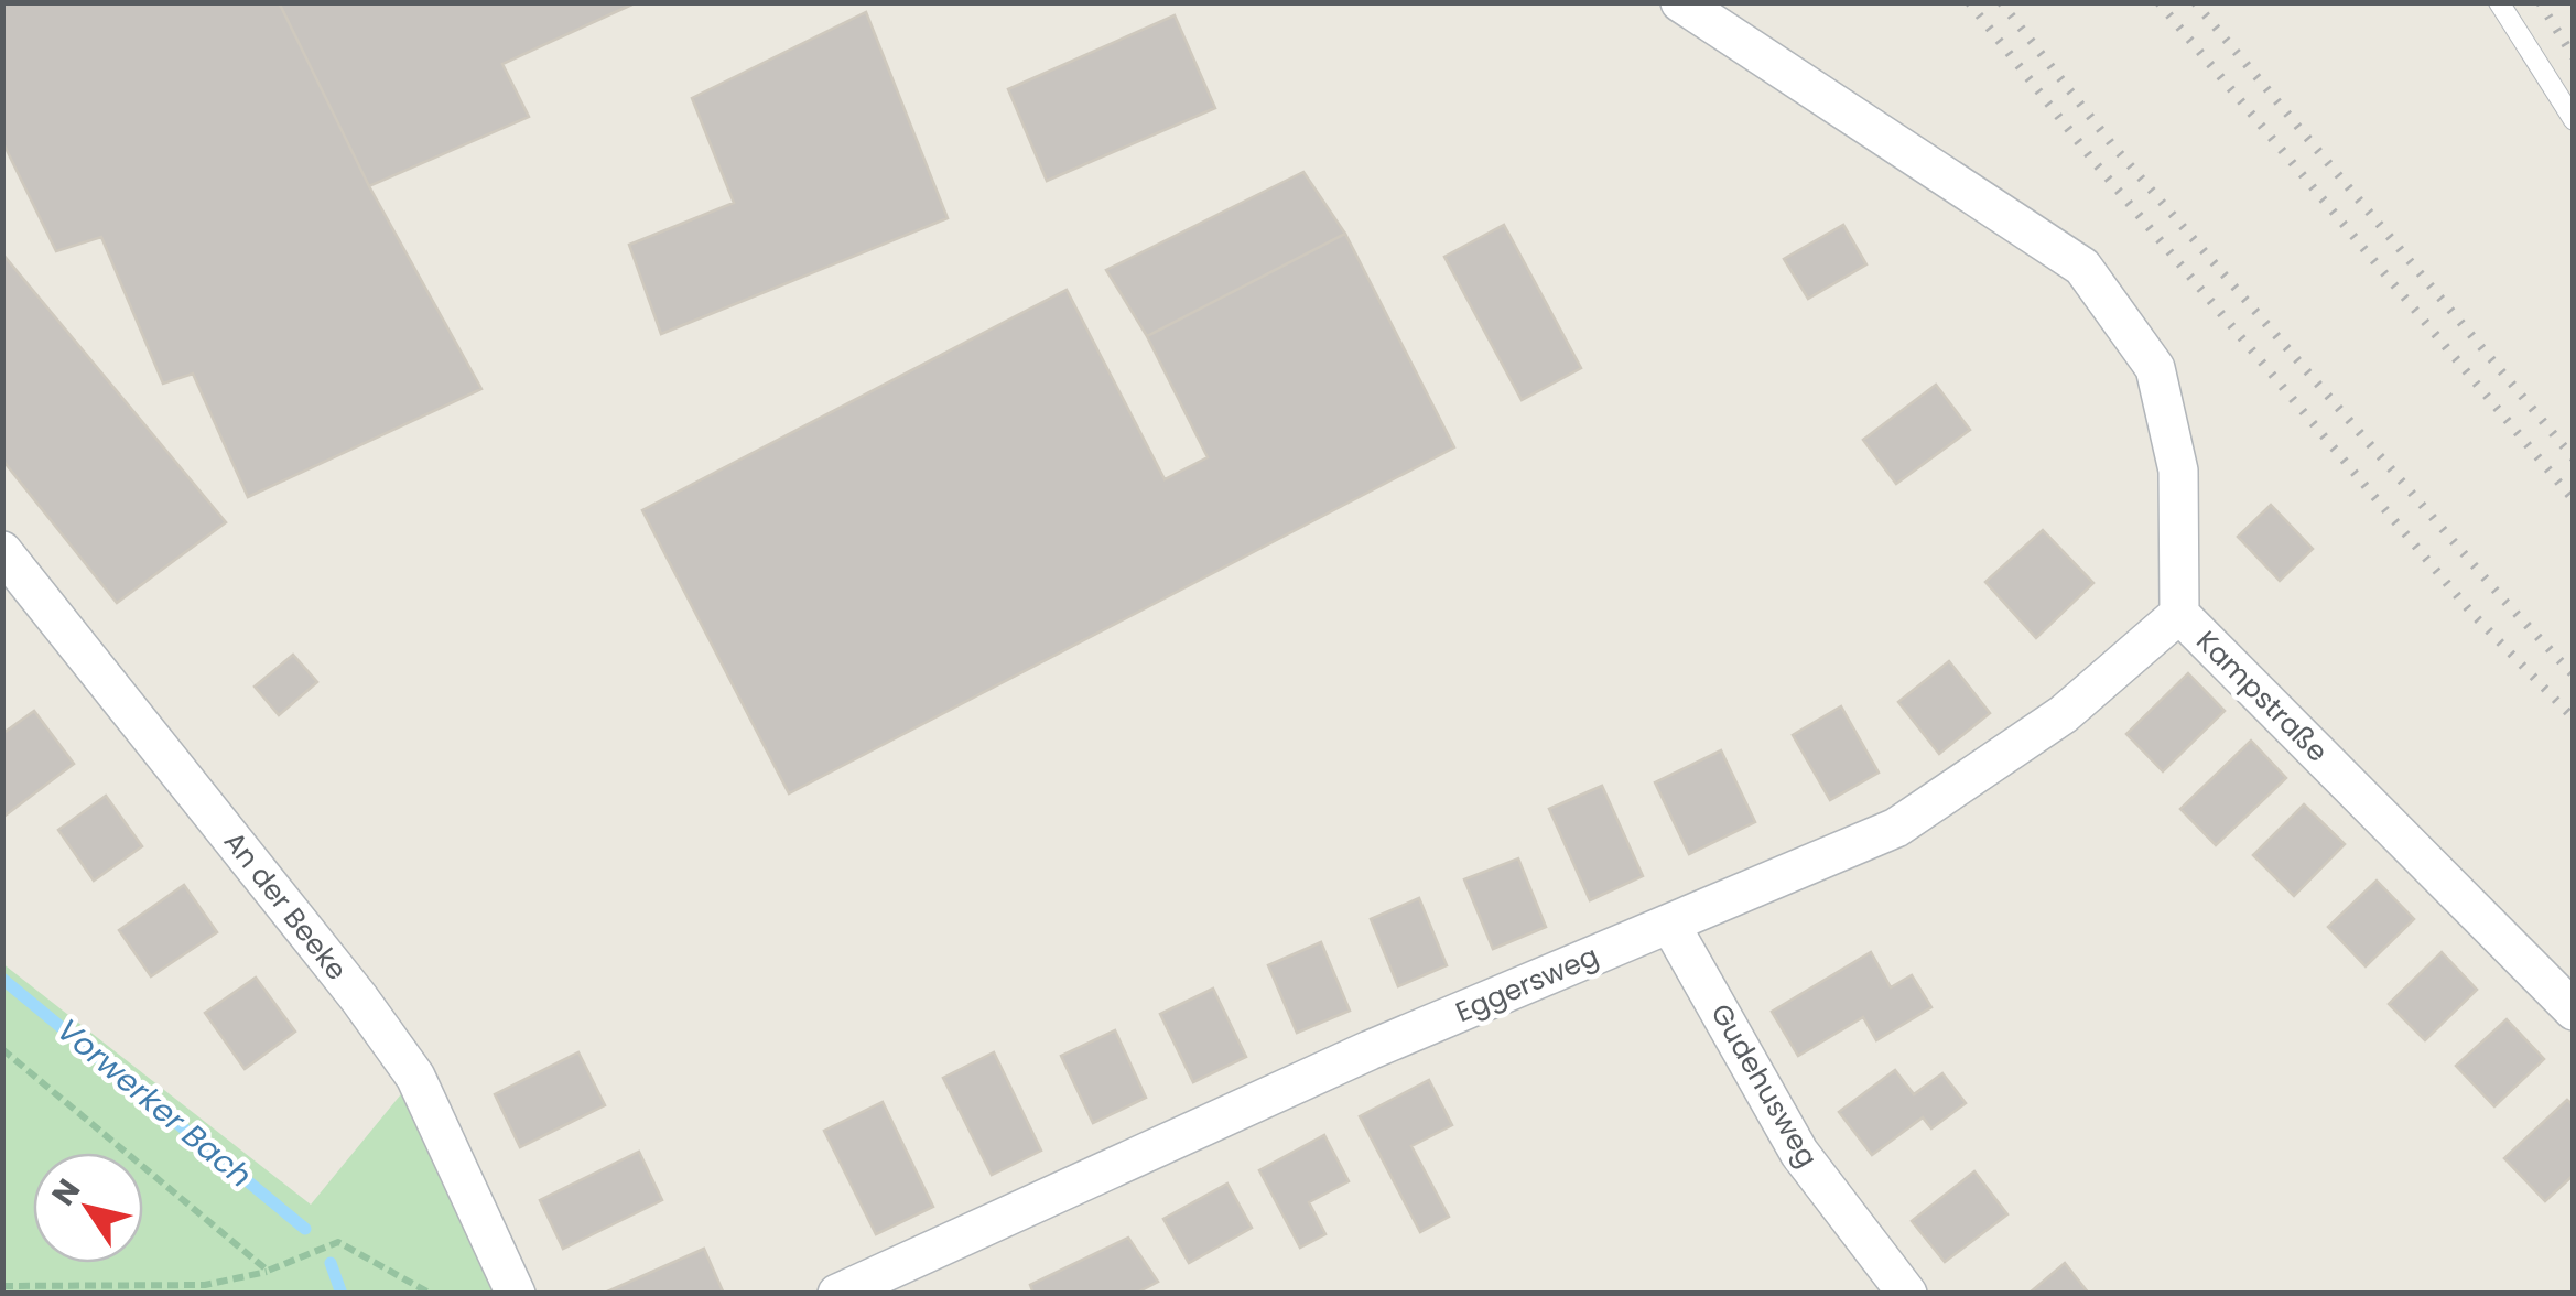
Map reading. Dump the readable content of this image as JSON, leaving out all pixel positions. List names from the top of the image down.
{
  "streets": {
    "street": [
      "Kampstraße",
      "An der Beeke",
      "Eggersweg",
      "Gudehusweg"
    ]
  },
  "crossings": [
    ["Kampstraße", "Eggersweg"],
    ["Eggersweg", "Gudehusweg"]
  ],
  "water": ["Vorwerker Bach"],
  "north": "top left"
}
